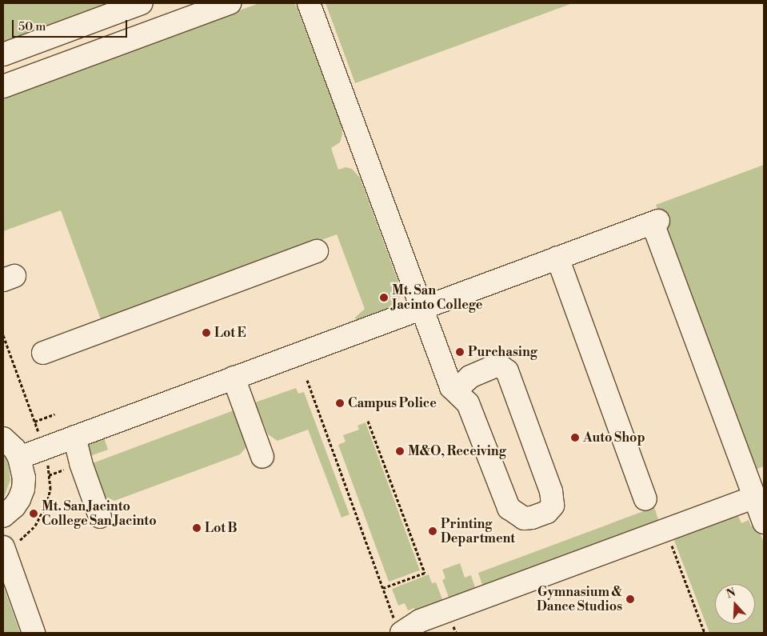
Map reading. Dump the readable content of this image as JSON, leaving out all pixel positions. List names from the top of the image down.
{
  "places": [
    "Mt. San Jacinto College",
    "Lot E",
    "Purchasing",
    "Campus Police",
    "Auto Shop",
    "M&O, Receiving",
    "Mt. San Jacinto College San Jacinto",
    "Lot B",
    "Printing Department",
    "Gymnasium & Dance Studios"
  ],
  "scale_bar": "50 m",
  "north": "top"
}
